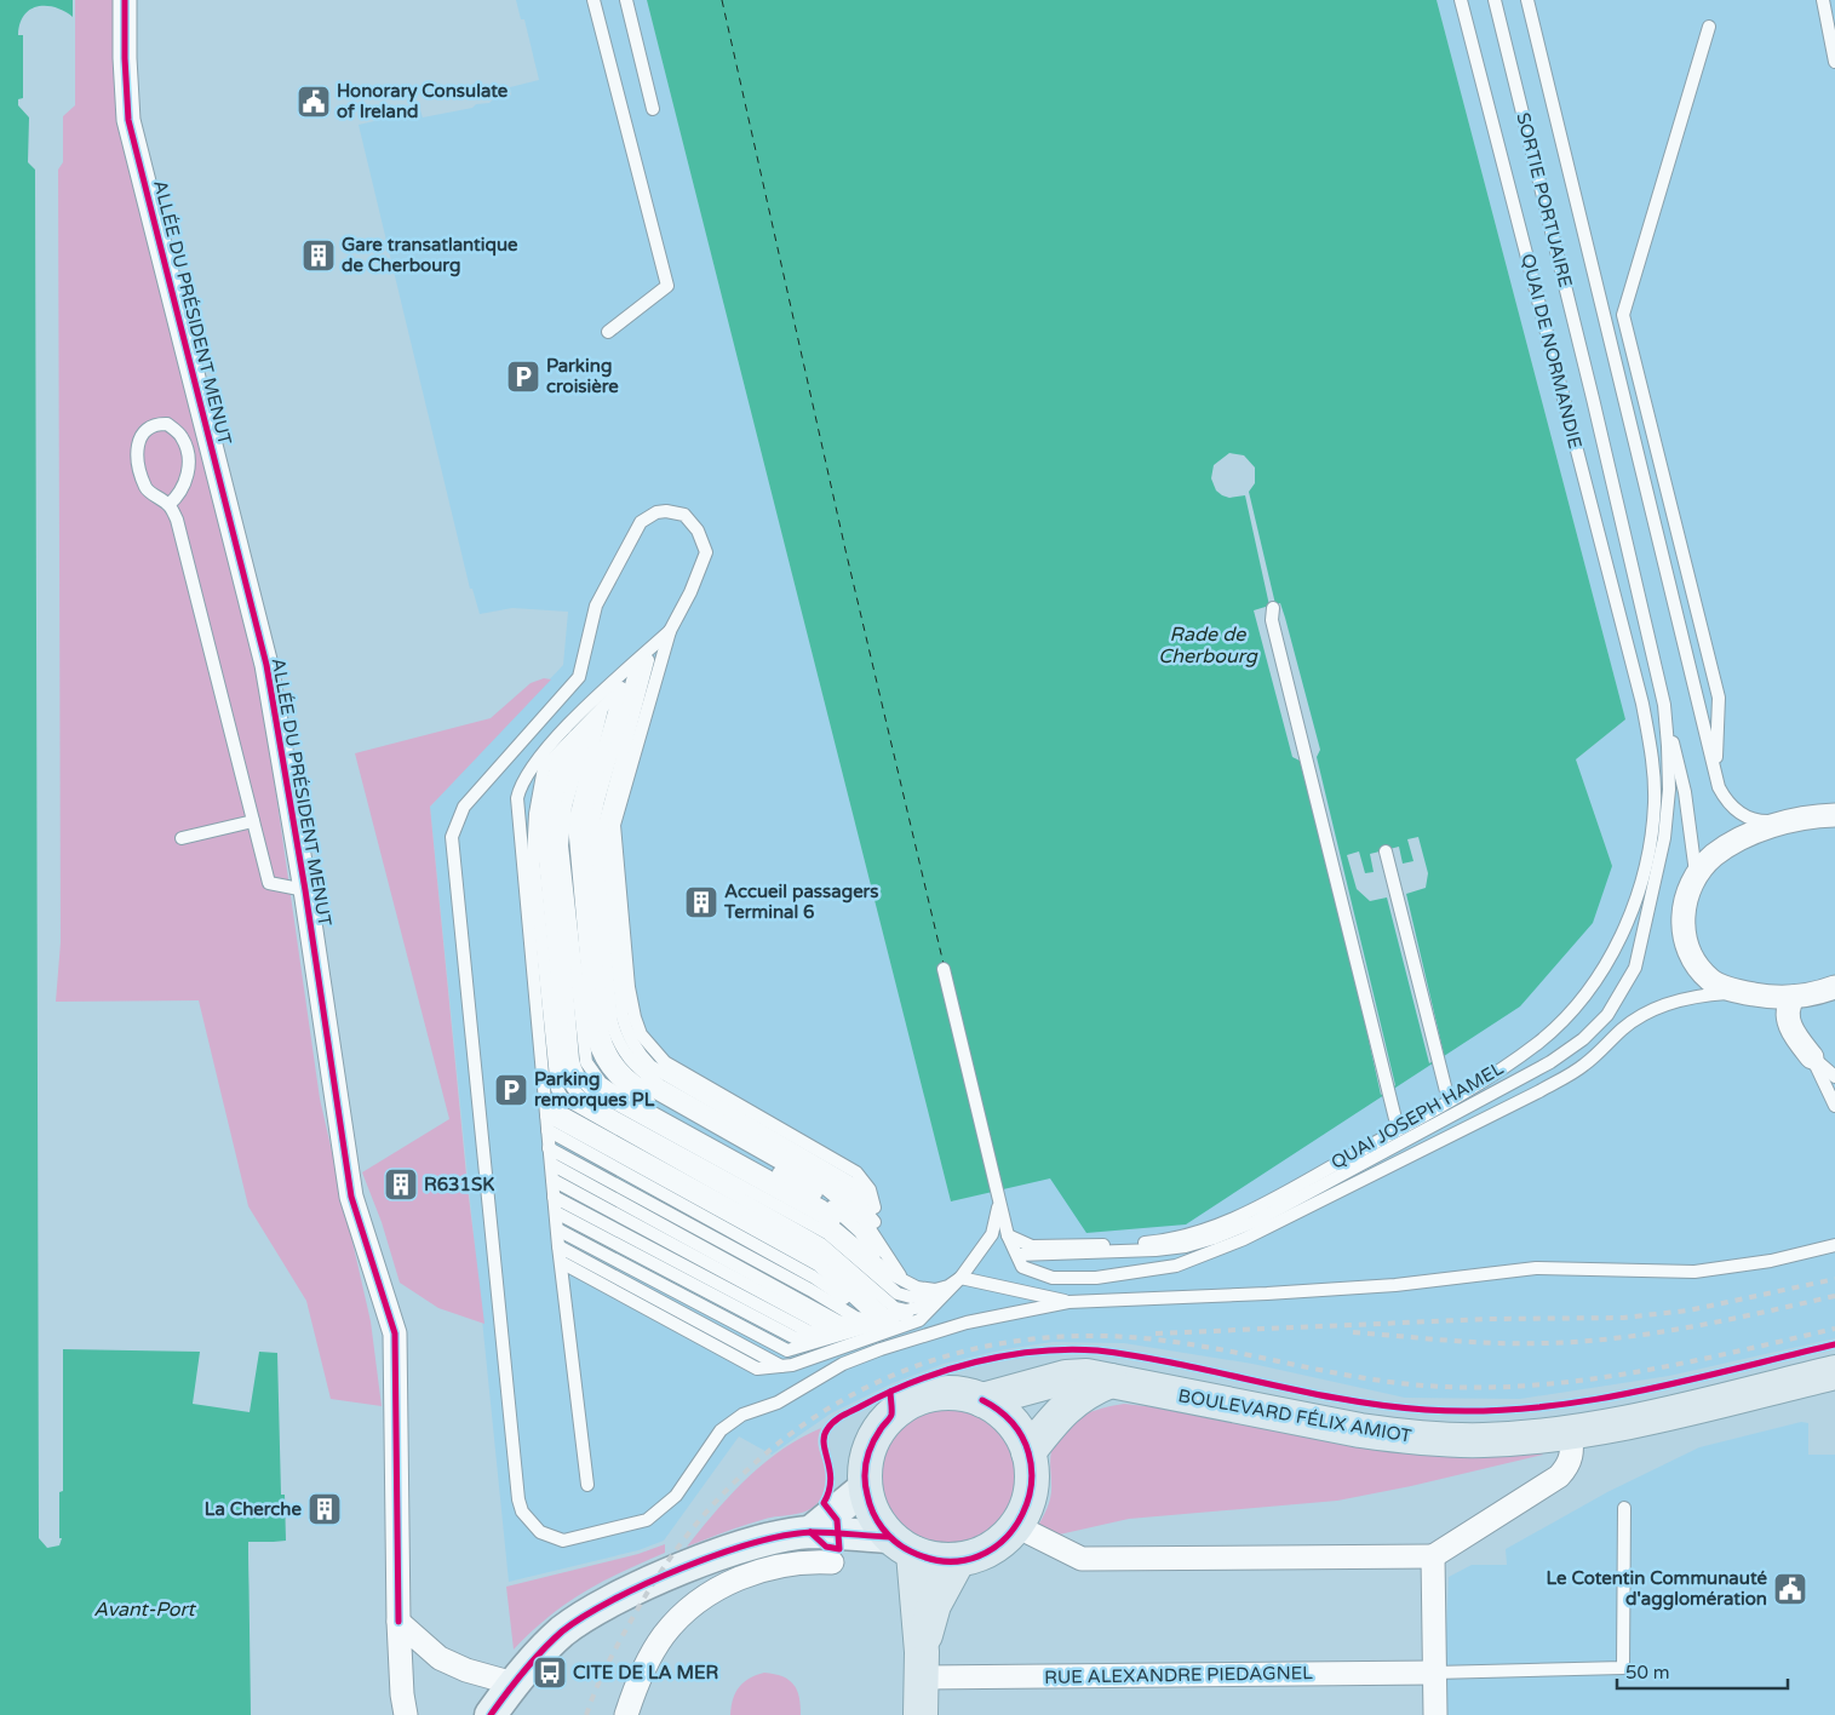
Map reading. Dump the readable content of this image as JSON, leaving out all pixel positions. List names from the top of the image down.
{
  "streets": {
    "main road": ["BOULEVARD FÉLIX AMIOT"],
    "street": ["ALLÉE DU PRÉSIDENT MENUT", "RUE ALEXANDRE PIEDAGNEL"],
    "lane": ["SORTIE PORTUAIRE", "QUAI DE NORMANDIE", "QUAI JOSEPH HAMEL"]
  },
  "crossings": [
    ["QUAI DE NORMANDIE", "QUAI JOSEPH HAMEL"]
  ],
  "water": ["Rade de Cherbourg", "Avant-Port"],
  "places": {
    "public building": ["Honorary Consulate of Ireland", "Le Cotentin Communauté d'agglomération"],
    "building": [
      "Gare transatlantique de Cherbourg",
      "Accueil passagers Terminal 6",
      "R631SK",
      "La Cherche"
    ],
    "parking": ["Parking croisière", "Parking remorques PL"],
    "bus stop": ["CITE DE LA MER"]
  },
  "scale_bar": "50 m"
}
